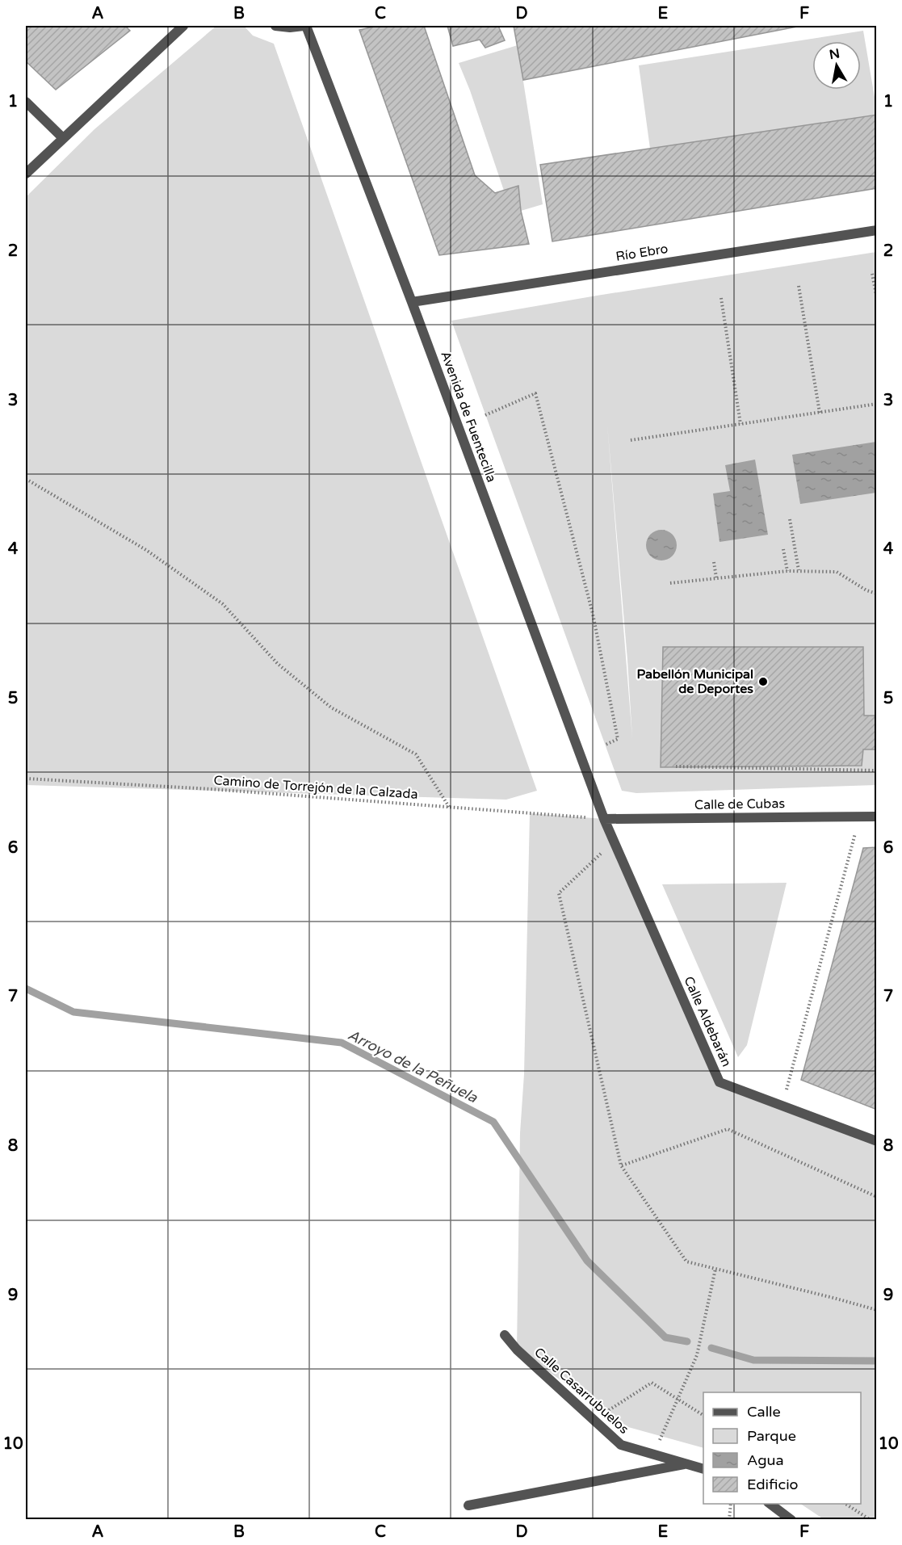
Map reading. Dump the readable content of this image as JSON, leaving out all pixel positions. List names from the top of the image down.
{
  "streets": {
    "street": [
      "Río Ebro",
      "Avenida de Fuentecilla",
      "Calle de Cubas",
      "Calle Aldebarán",
      "Calle Casarrubuelos"
    ],
    "path": ["Camino de Torrejón de la Calzada"]
  },
  "crossings": [
    ["Río Ebro", "Avenida de Fuentecilla"],
    ["Avenida de Fuentecilla", "Camino de Torrejón de la Calzada"],
    ["Avenida de Fuentecilla", "Calle de Cubas"],
    ["Avenida de Fuentecilla", "Calle Aldebarán"],
    ["Camino de Torrejón de la Calzada", "Calle de Cubas"],
    ["Camino de Torrejón de la Calzada", "Calle Aldebarán"],
    ["Calle de Cubas", "Calle Aldebarán"]
  ],
  "water": ["Arroyo de la Peñuela"],
  "places": ["Pabellón Municipal de Deportes"],
  "legend": [
    "Calle",
    "Parque",
    "Agua",
    "Edificio"
  ],
  "north": "top",
  "grid": {
    "columns": [
      "A",
      "B",
      "C",
      "D",
      "E",
      "F"
    ],
    "rows": [
      "1",
      "2",
      "3",
      "4",
      "5",
      "6",
      "7",
      "8",
      "9",
      "10"
    ]
  }
}
